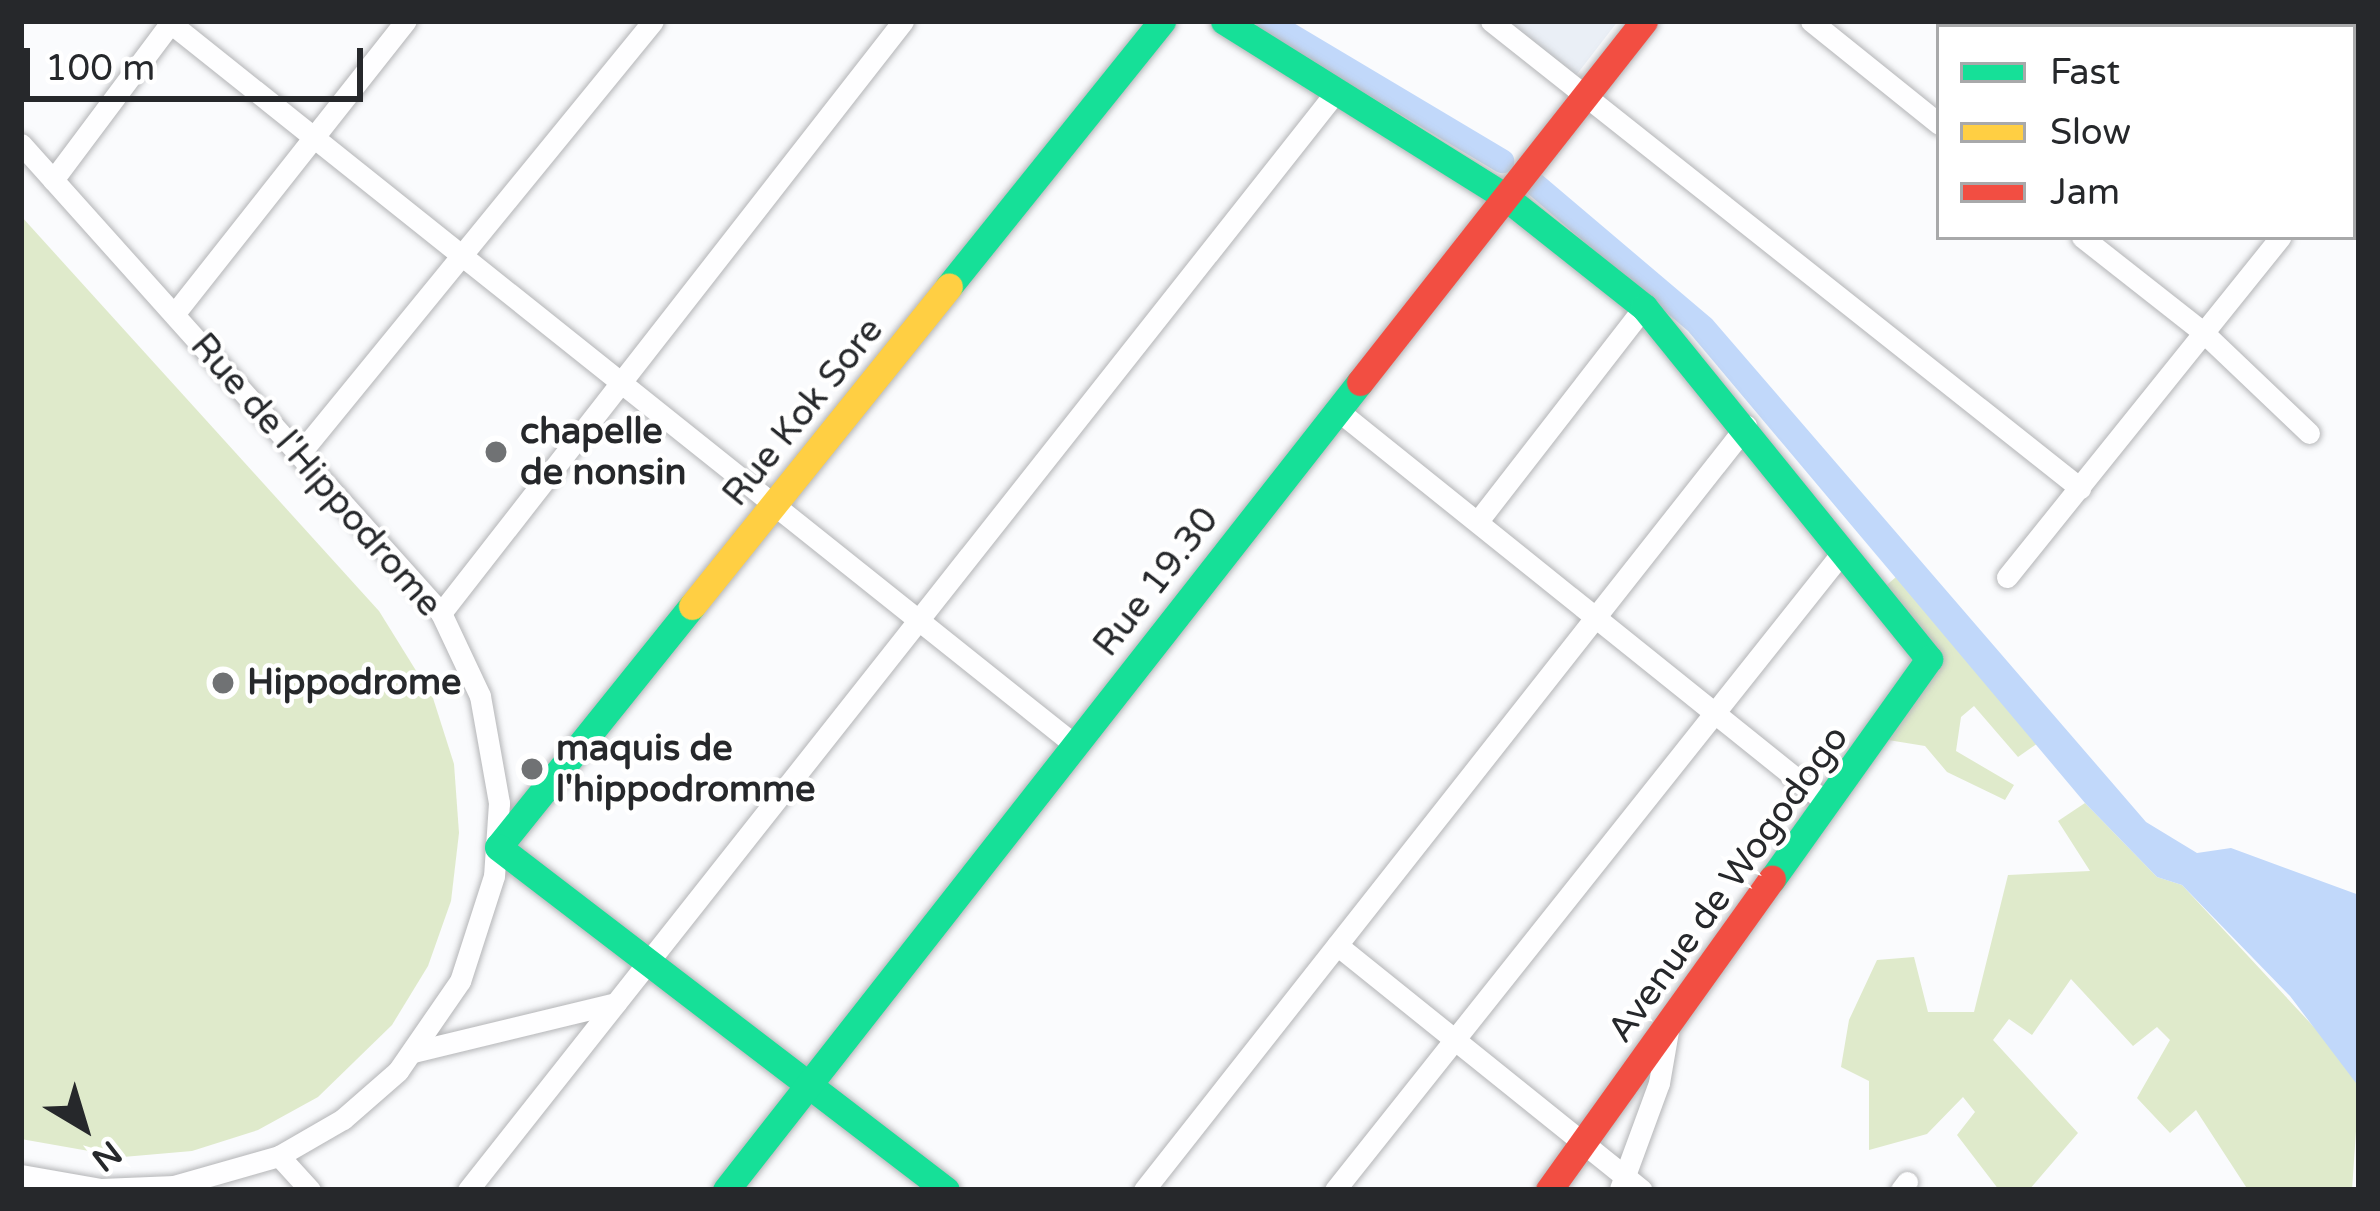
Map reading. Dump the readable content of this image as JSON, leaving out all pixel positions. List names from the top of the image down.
{
  "streets": {
    "street": [
      "Rue Kok Sore",
      "Rue de l'Hippodrome",
      "Rue 19.30",
      "Avenue de Wogodogo"
    ]
  },
  "crossings": [
    ["Rue Kok Sore", "Rue de l'Hippodrome"]
  ],
  "places": ["chapelle de nonsin", "Hippodrome", "maquis de l'hippodromme"],
  "legend": ["Fast", "Slow", "Jam"],
  "scale_bar": "100 m",
  "north": "bottom right"
}
